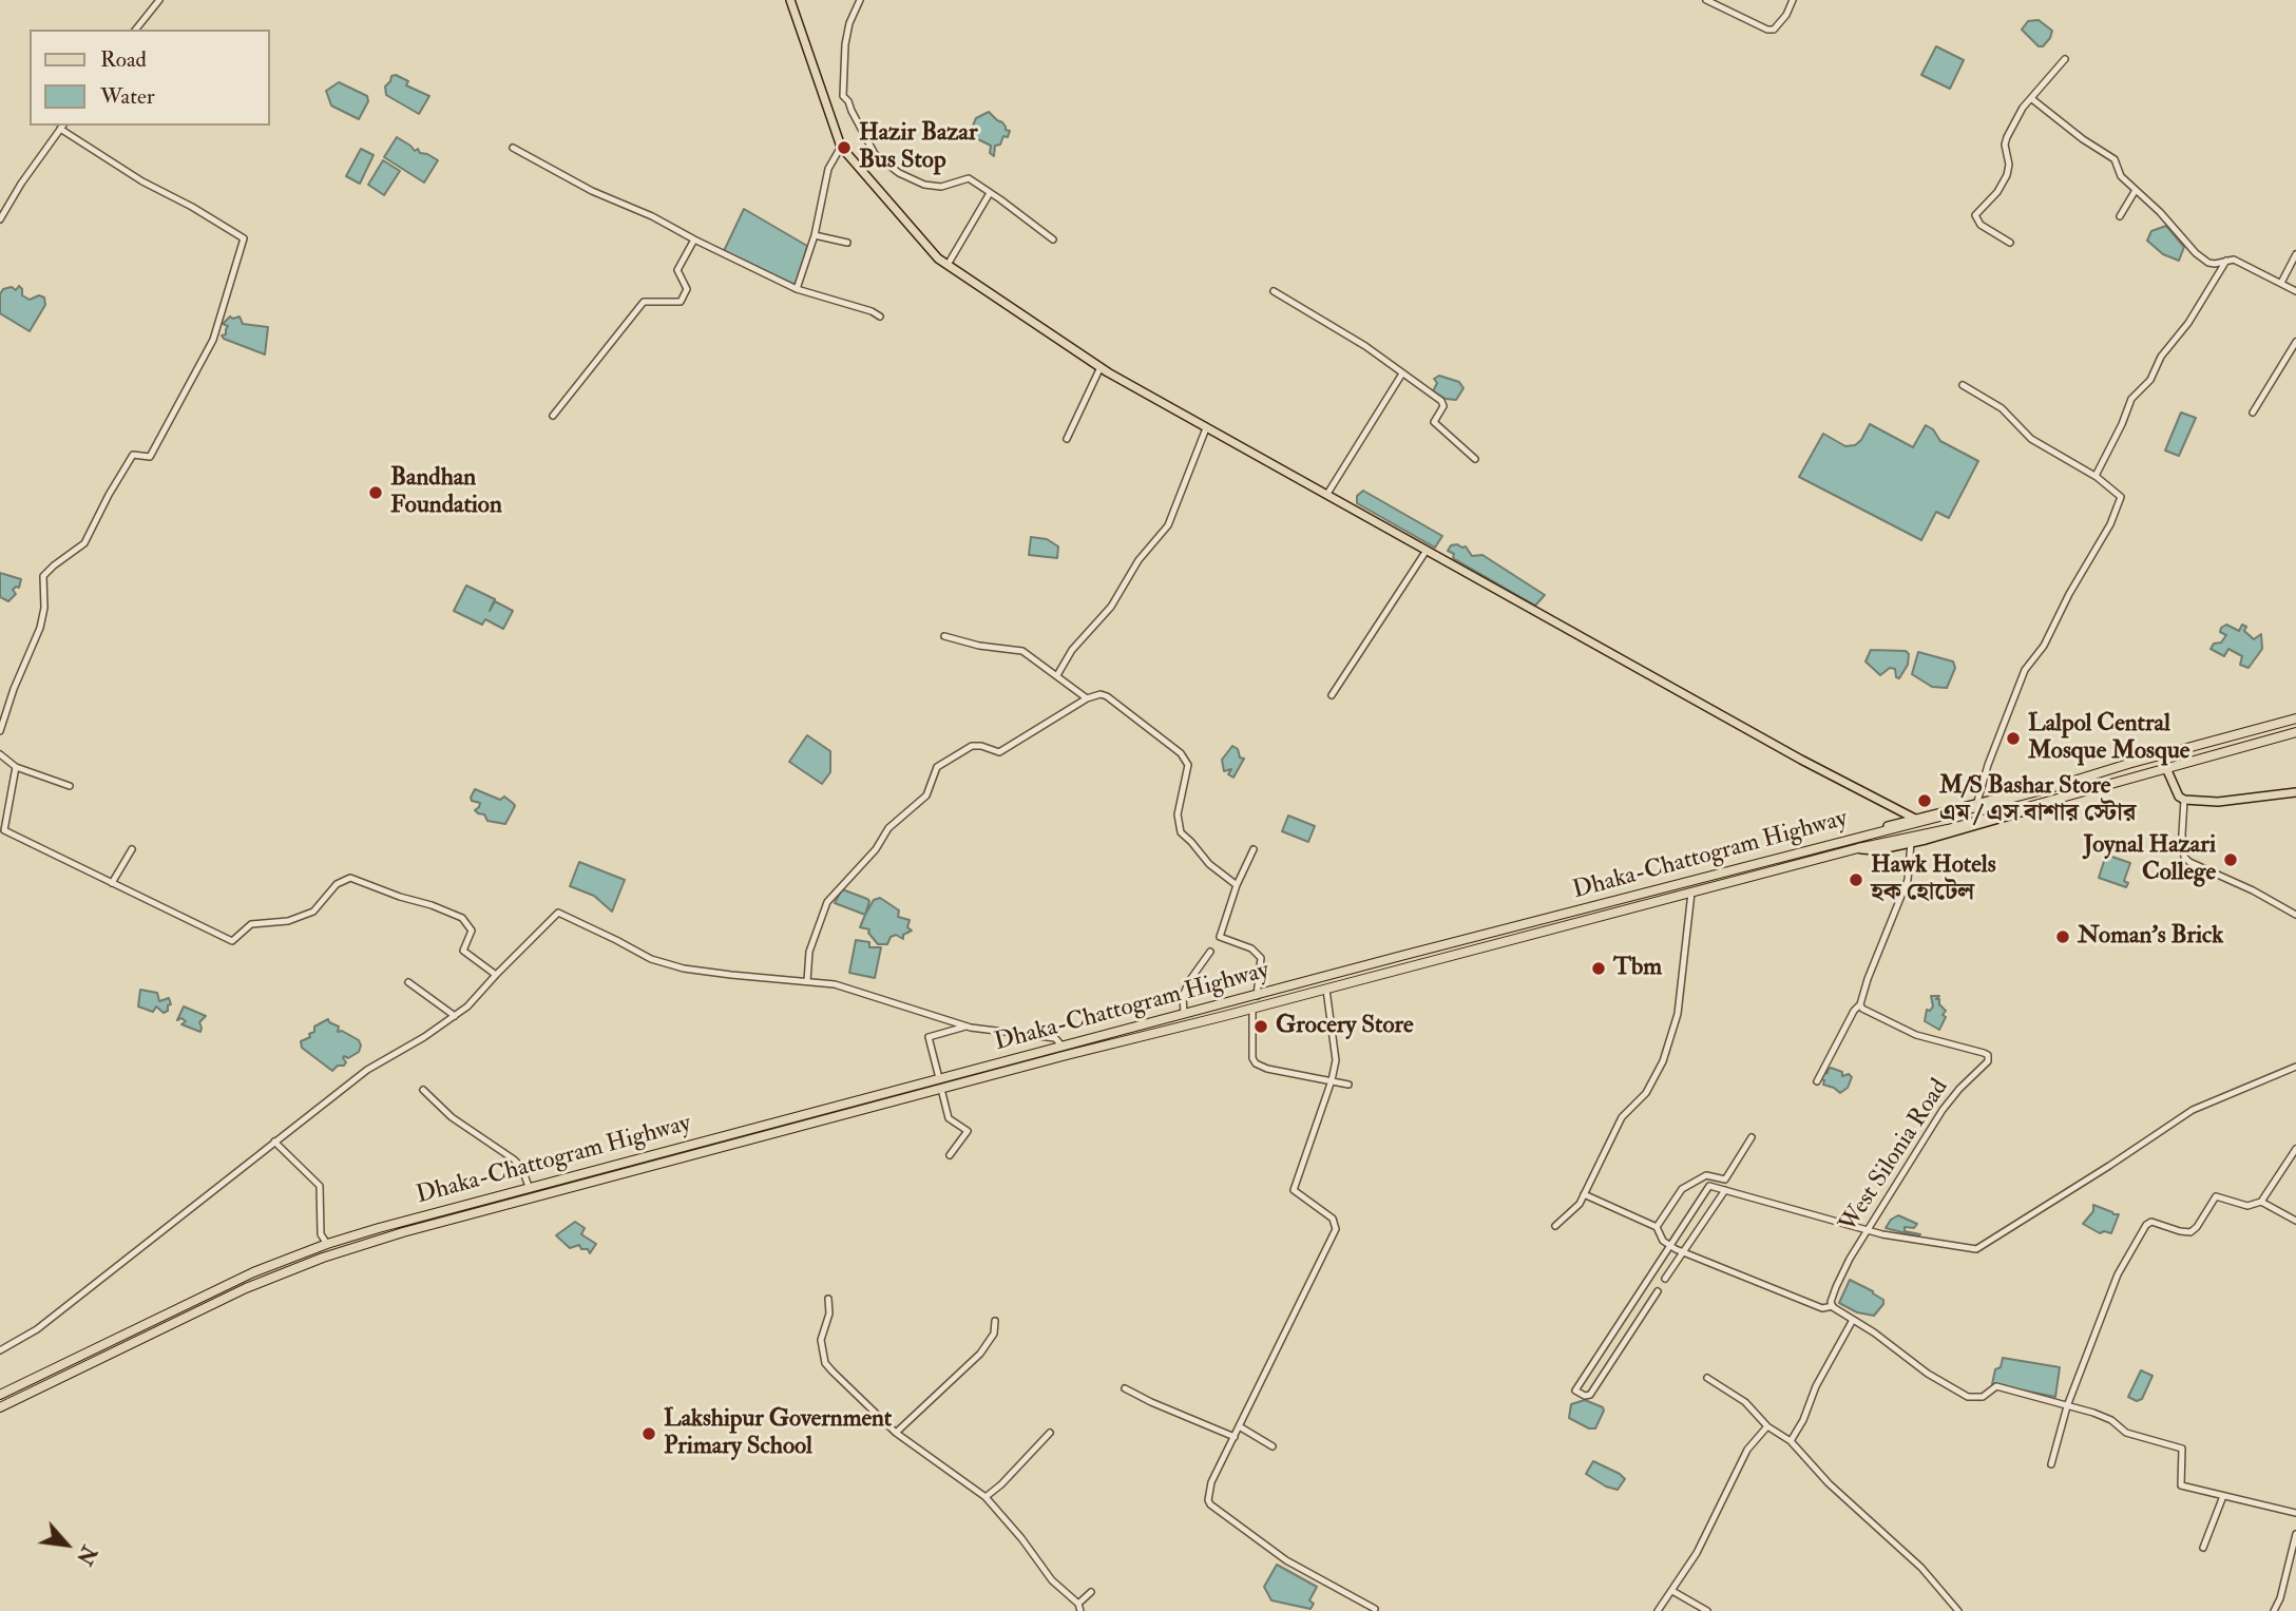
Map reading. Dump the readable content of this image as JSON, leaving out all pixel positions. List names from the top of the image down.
{
  "streets": {
    "highway": ["Dhaka-Chattogram Highway"],
    "street": ["West Silonia Road"]
  },
  "places": [
    "Hazir Bazar Bus Stop",
    "Bandhan Foundation",
    "Lalpol Central Mosque Mosque",
    "M/S Bashar Store এম / এস বাশার স্টোর",
    "Joynal Hazari College",
    "Hawk Hotels হক হোটেল",
    "Noman's Brick",
    "Tbm",
    "Grocery Store",
    "Lakshipur Government Primary School"
  ],
  "legend": ["Road", "Water"],
  "north": "bottom right"
}
